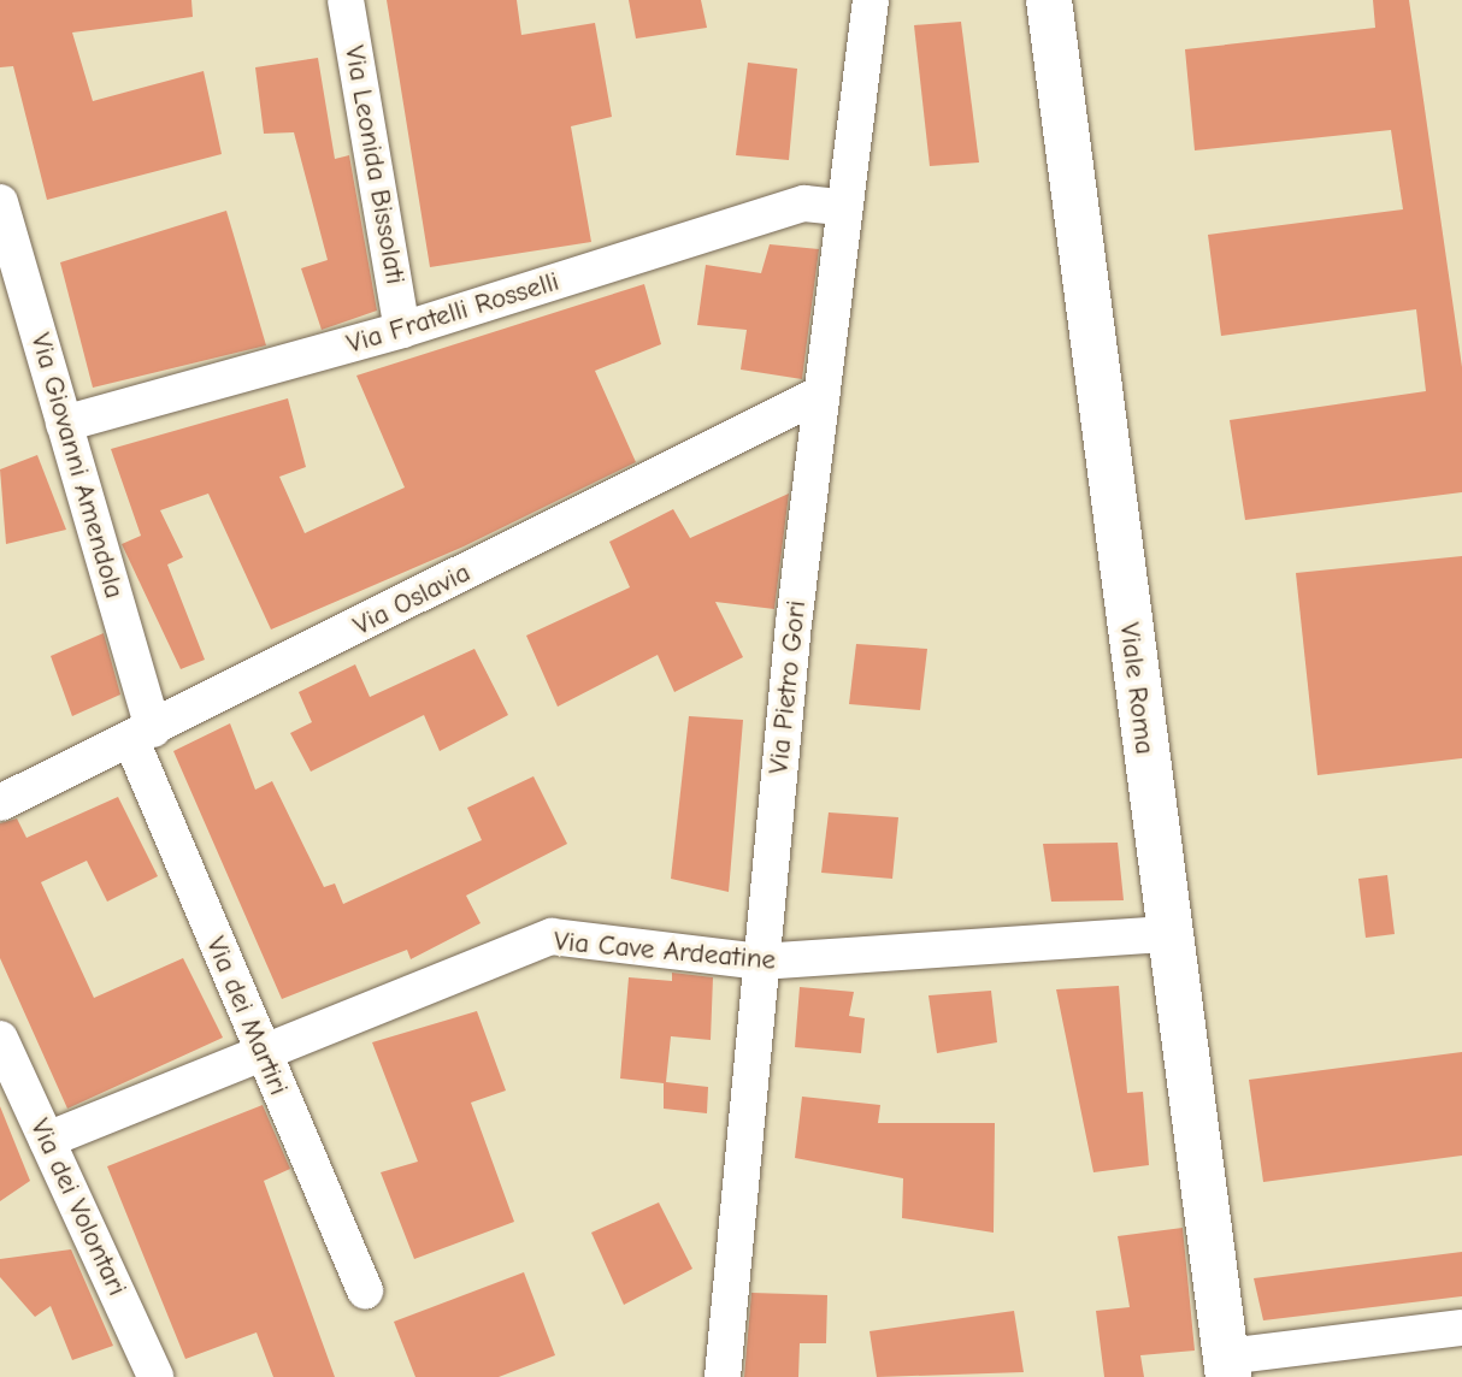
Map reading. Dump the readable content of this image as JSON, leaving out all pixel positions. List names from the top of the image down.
{
  "streets": {
    "main road": ["Viale Roma"],
    "street": [
      "Via Leonida Bissolati",
      "Via Fratelli Rosselli",
      "Via Giovanni Amendola",
      "Via Oslavia",
      "Via Pietro Gori",
      "Via Cave Ardeatine",
      "Via dei Martiri",
      "Via dei Volontari"
    ]
  },
  "crossings": [
    ["Via Leonida Bissolati", "Via Fratelli Rosselli"],
    ["Via Fratelli Rosselli", "Via Giovanni Amendola"],
    ["Via Fratelli Rosselli", "Via Pietro Gori"],
    ["Via Giovanni Amendola", "Via Oslavia"],
    ["Via Giovanni Amendola", "Via dei Martiri"],
    ["Via Oslavia", "Via Pietro Gori"],
    ["Via Oslavia", "Via dei Martiri"],
    ["Via Pietro Gori", "Via Cave Ardeatine"],
    ["Viale Roma", "Via Cave Ardeatine"],
    ["Via Cave Ardeatine", "Via dei Martiri"],
    ["Via Cave Ardeatine", "Via dei Volontari"]
  ]
}
